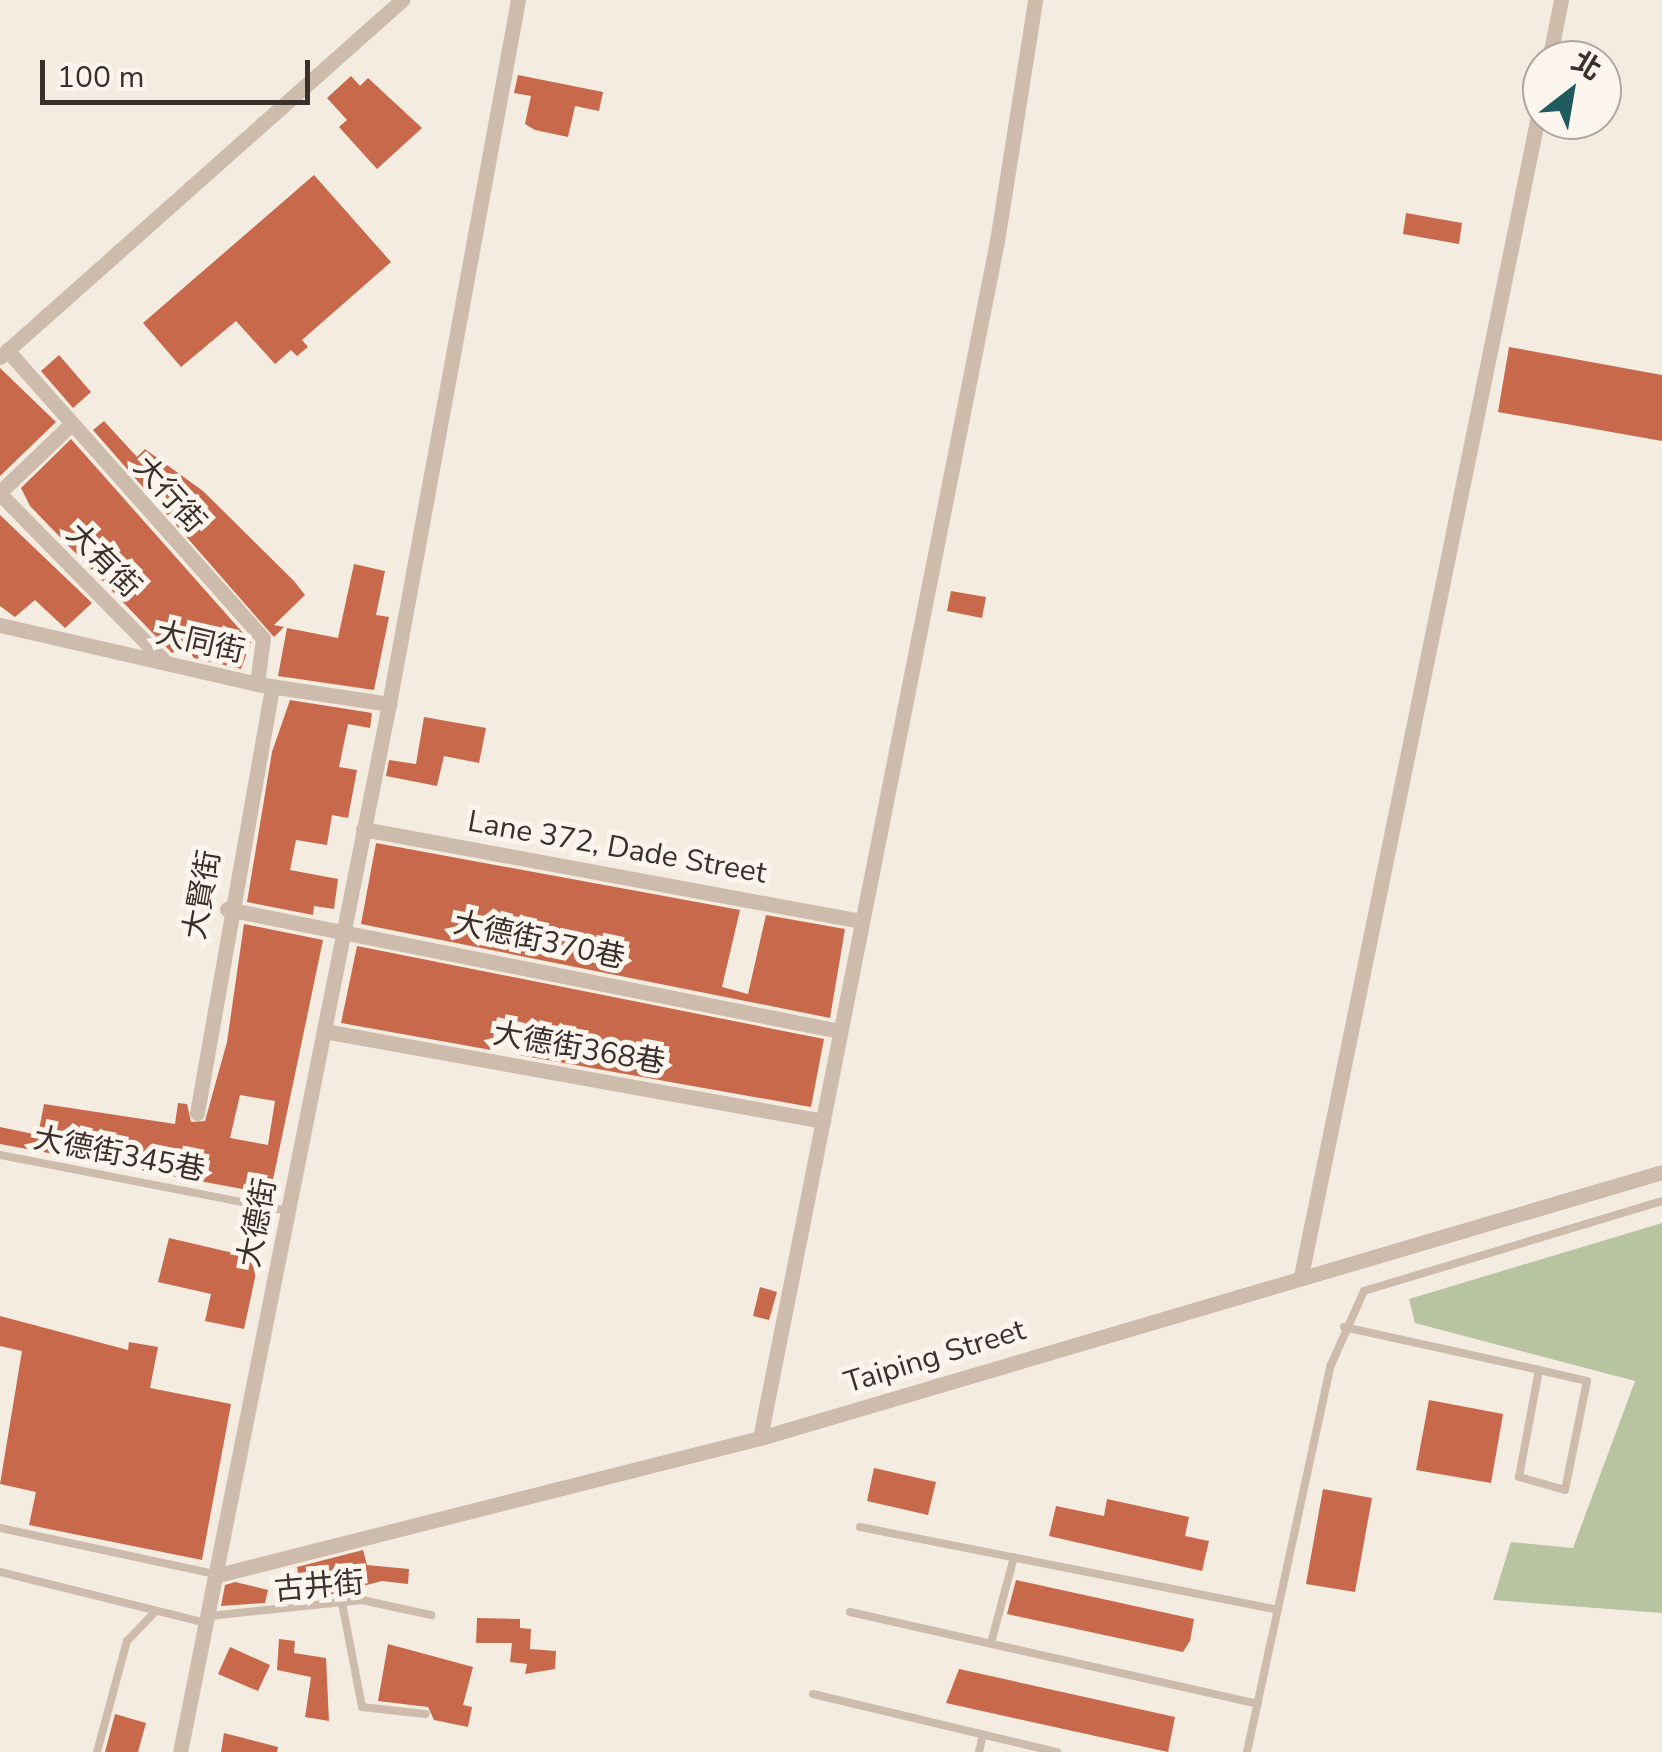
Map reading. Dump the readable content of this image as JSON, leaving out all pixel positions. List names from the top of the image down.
{
  "streets": {
    "street": [
      "大行街",
      "大有街",
      "大同街",
      "Lane 372, Dade Street",
      "大賢街",
      "大德街370巷",
      "大德街368巷",
      "大德街",
      "Taiping Street"
    ],
    "lane": ["大德街345巷", "古井街"]
  },
  "crossings": [
    ["大行街", "大同街"],
    ["大行街", "大賢街"],
    ["大有街", "大同街"],
    ["大同街", "大賢街"],
    ["大同街", "大德街"],
    ["Lane 372, Dade Street", "大德街"],
    ["大賢街", "大德街370巷"],
    ["大德街370巷", "大德街"],
    ["大德街368巷", "大德街"],
    ["大德街345巷", "大德街"],
    ["大德街", "Taiping Street"],
    ["大德街", "古井街"]
  ],
  "scale_bar": "100 m",
  "north": "top right"
}
